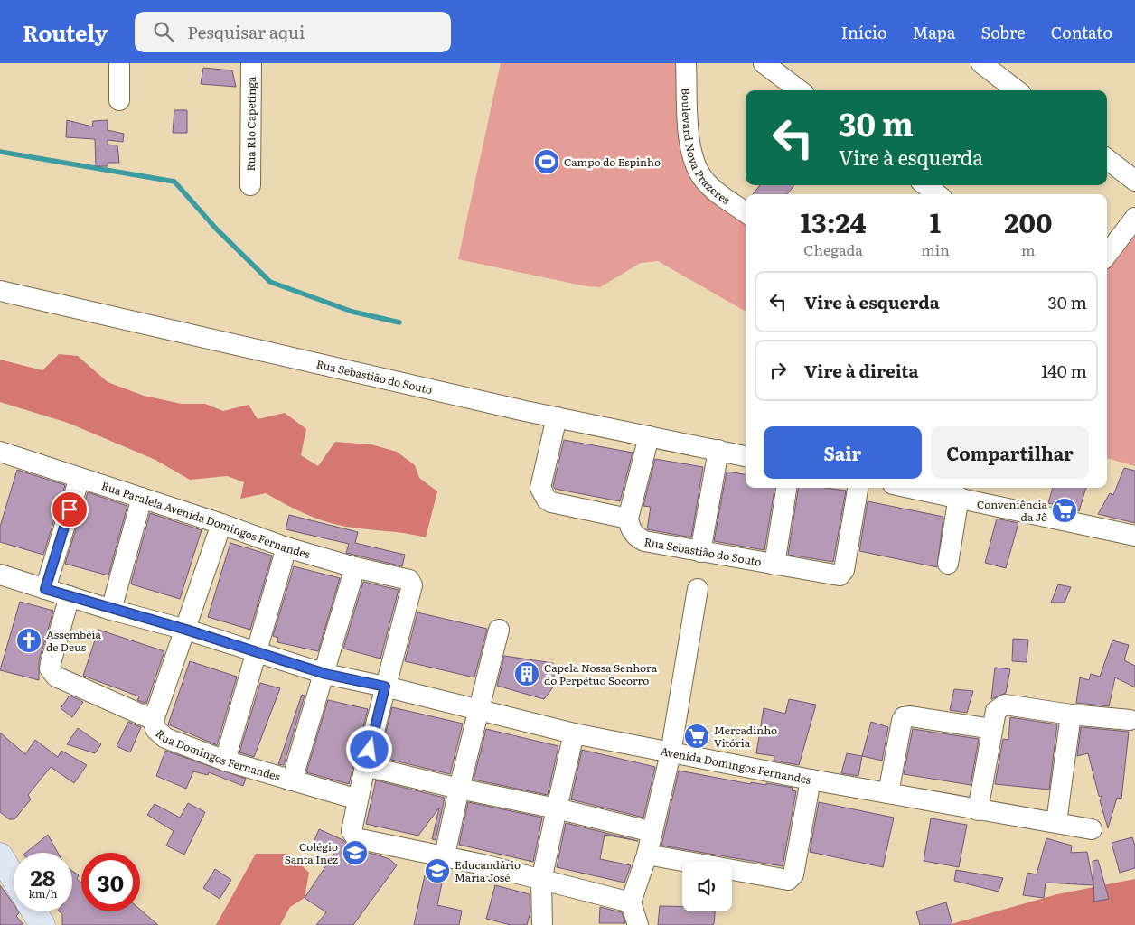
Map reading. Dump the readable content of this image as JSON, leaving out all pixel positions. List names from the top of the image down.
{
  "streets": {
    "street": [
      "Rua Rio Capetinga",
      "Boulevard Nova Prazeres",
      "Rua Sebastião do Souto",
      "Rua Paralela Avenida Domingos Fernandes",
      "Rua Domingos Fernandes",
      "Avenida Domingos Fernandes"
    ]
  },
  "crossings": [
    ["Rua Paralela Avenida Domingos Fernandes", "Rua Domingos Fernandes"],
    ["Rua Paralela Avenida Domingos Fernandes", "Avenida Domingos Fernandes"],
    ["Rua Domingos Fernandes", "Avenida Domingos Fernandes"]
  ],
  "places": {
    "sports": ["Campo do Espinho"],
    "supermarket": ["Conveniência da Jô", "Mercadinho Vitória"],
    "church": ["Assembéia de Deus"],
    "building": ["Capela Nossa Senhora do Perpétuo Socorro"],
    "school or university": ["Colégio Santa Inez", "Educandário Maria José"]
  },
  "page": {
    "header": "Routely",
    "search": "Pesquisar aqui",
    "nav": [
      "Início",
      "Mapa",
      "Sobre",
      "Contato"
    ],
    "turn": ["30 m", "Vire à esquerda"],
    "eta": [
      "13:24",
      "Chegada",
      "1",
      "min",
      "200",
      "m"
    ],
    "list": [
      {
        "name": "Vire à esquerda",
        "value": "30 m"
      },
      {
        "name": "Vire à direita",
        "value": "140 m"
      }
    ],
    "buttons": ["Sair", "Compartilhar"],
    "speed": "28 km/h",
    "limit": "30"
  }
}
